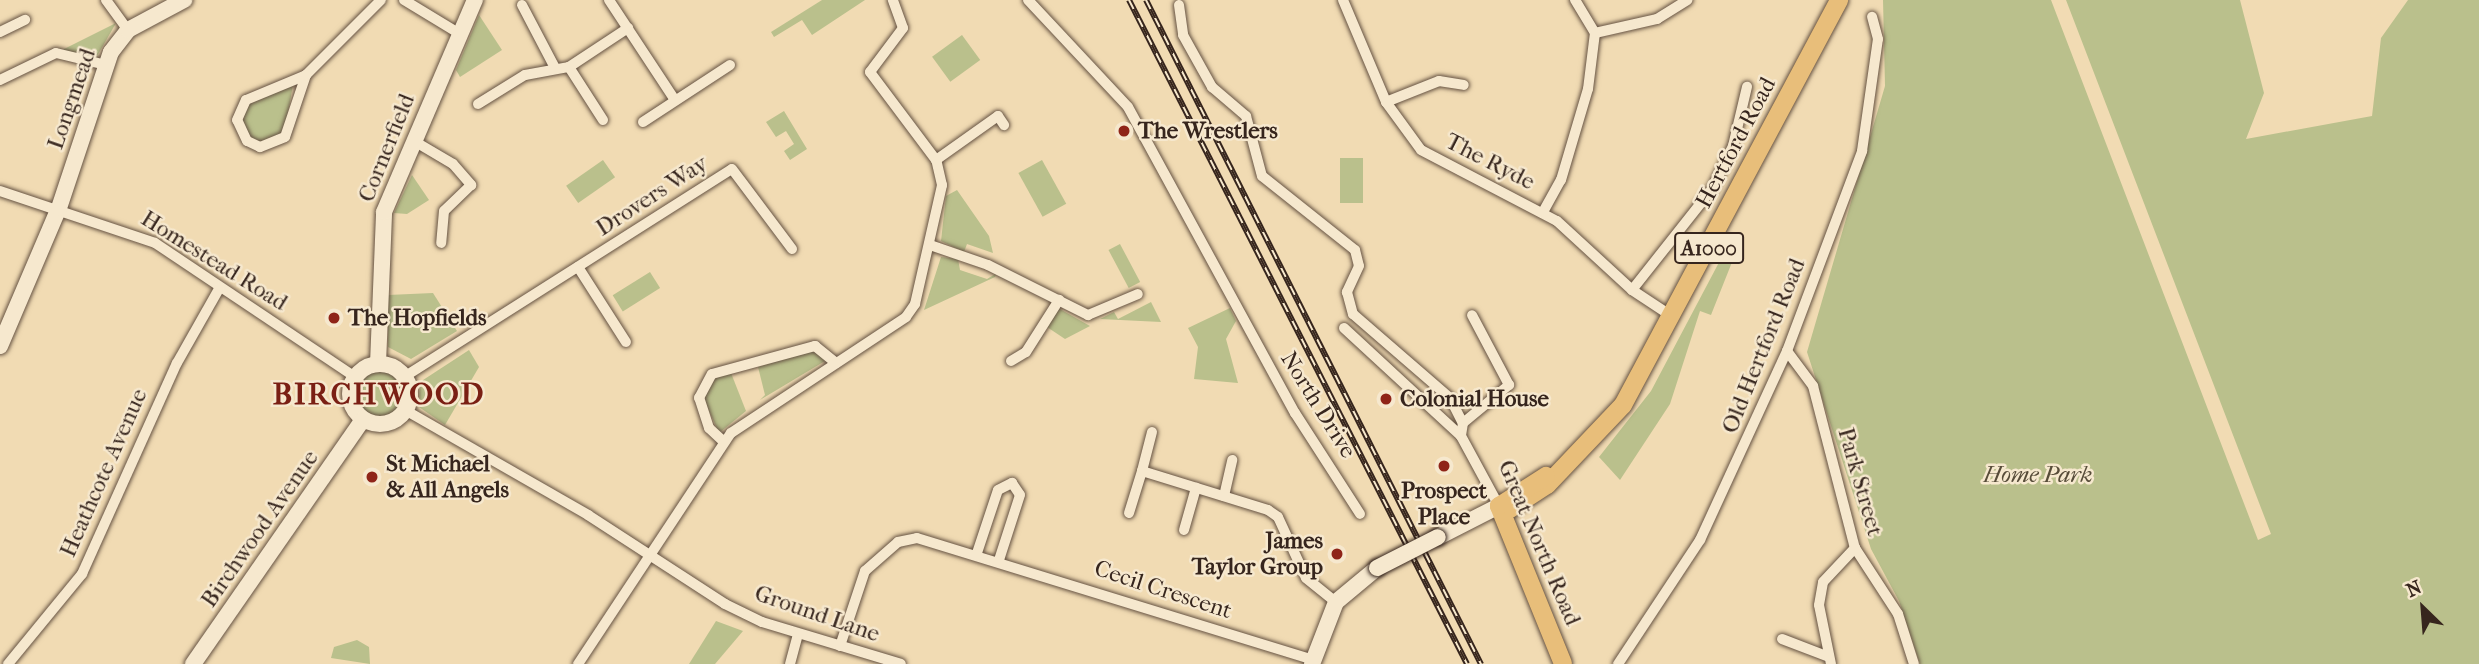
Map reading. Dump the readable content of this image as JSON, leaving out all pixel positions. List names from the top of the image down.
{
  "streets": {
    "main road": ["Hertford Road", "A1000", "Great North Road"],
    "street": [
      "Longmead",
      "Cornerfield",
      "The Ryde",
      "Drovers Way",
      "Homestead Road",
      "Old Hertford Road",
      "North Drive",
      "Heathcote Avenue",
      "Park Street",
      "Birchwood Avenue",
      "Cecil Crescent",
      "Ground Lane"
    ]
  },
  "crossings": [
    ["Longmead", "Homestead Road"],
    ["Hertford Road", "The Ryde"],
    ["Hertford Road", "Great North Road"],
    ["Cornerfield", "Drovers Way"],
    ["Cornerfield", "Homestead Road"],
    ["Cornerfield", "Birchwood Avenue"],
    ["Drovers Way", "Homestead Road"],
    ["Drovers Way", "Birchwood Avenue"],
    ["Homestead Road", "Heathcote Avenue"],
    ["Homestead Road", "Birchwood Avenue"],
    ["Old Hertford Road", "Park Street"],
    ["Cecil Crescent", "Ground Lane"]
  ],
  "districts": ["BIRCHWOOD"],
  "parks": ["Home Park"],
  "places": [
    "The Wrestlers",
    "The Hopfields",
    "Colonial House",
    "Prospect Place",
    "St Michael & All Angels",
    "James Taylor Group"
  ],
  "north": "top left"
}
